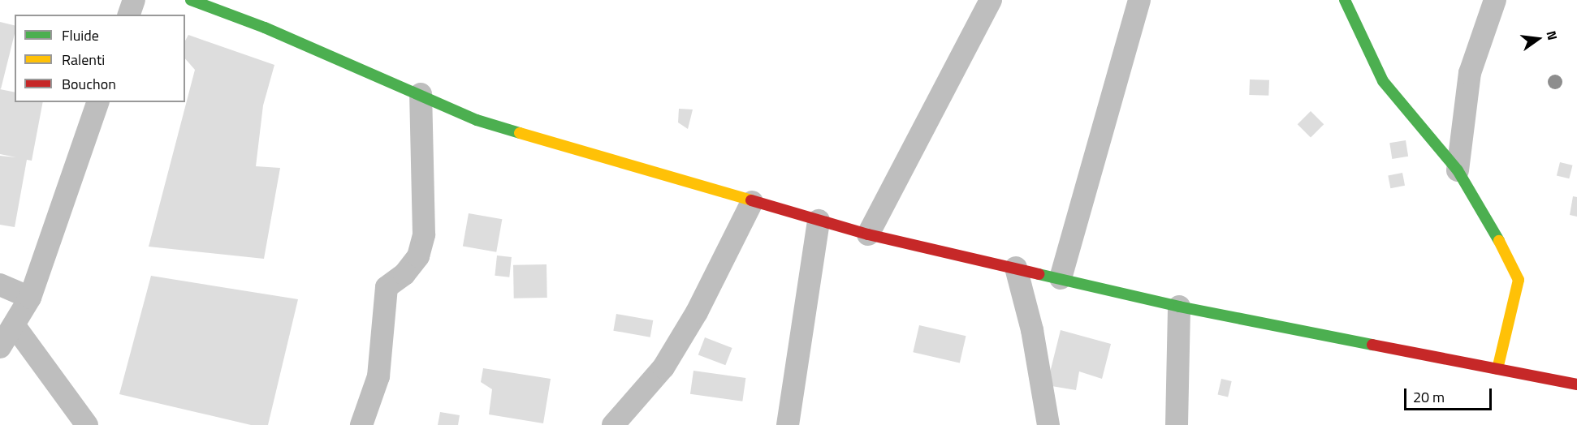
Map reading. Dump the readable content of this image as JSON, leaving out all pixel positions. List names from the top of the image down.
{
  "legend": ["Fluide", "Ralenti", "Bouchon"],
  "scale_bar": "20 m",
  "north": "right"
}
